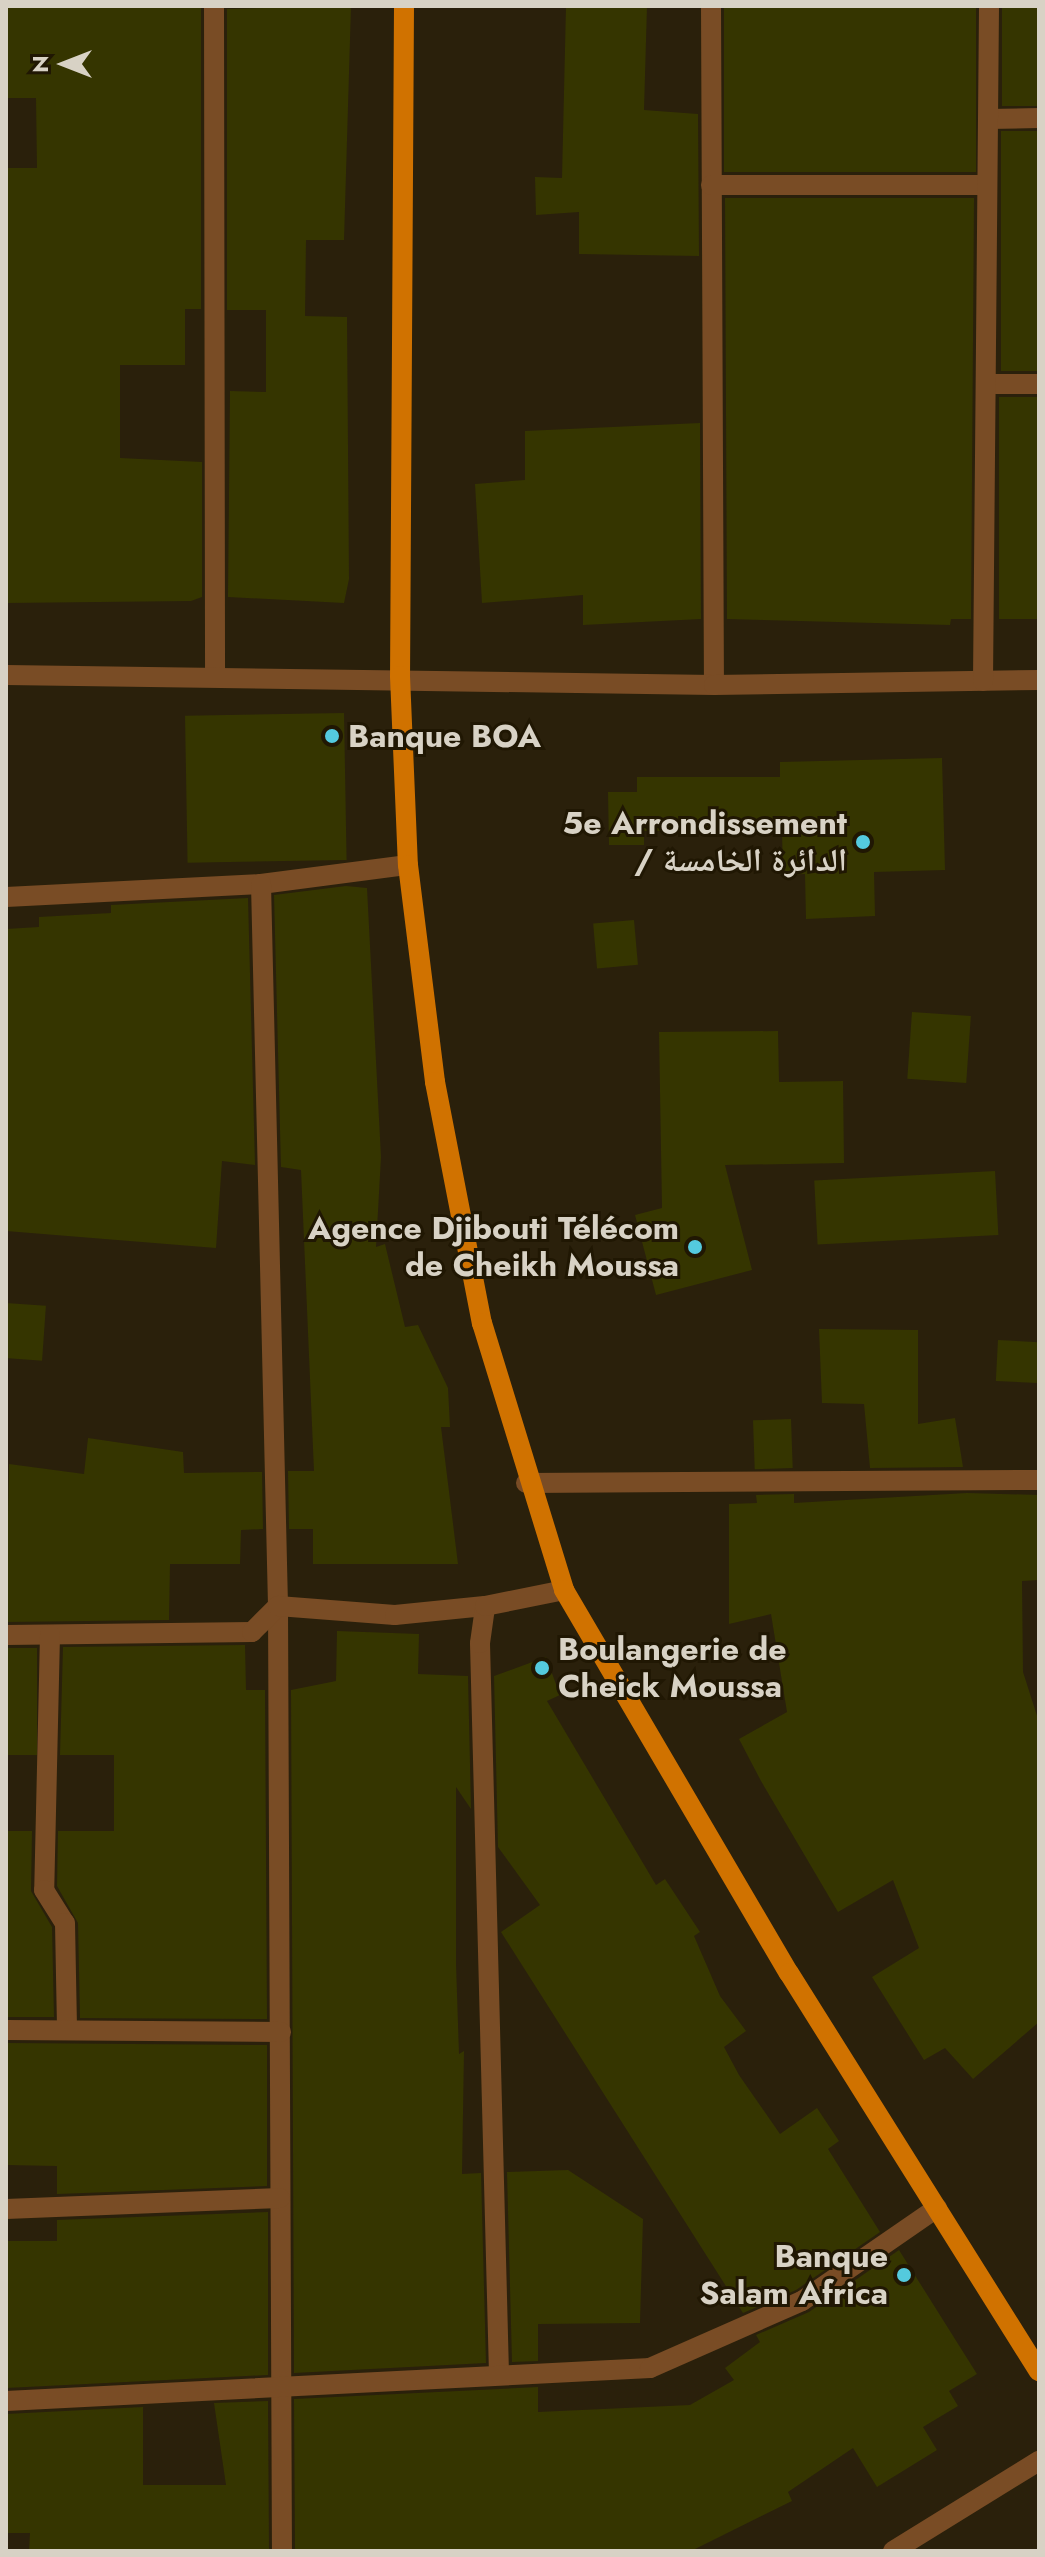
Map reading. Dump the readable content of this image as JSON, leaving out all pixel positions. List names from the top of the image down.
{
  "places": [
    "Banque BOA",
    "5e Arrondissement / الدائرة الخامسة",
    "Agence Djibouti Télécom de Cheikh Moussa",
    "Boulangerie de Cheick Moussa",
    "Banque Salam Africa"
  ],
  "north": "left"
}
